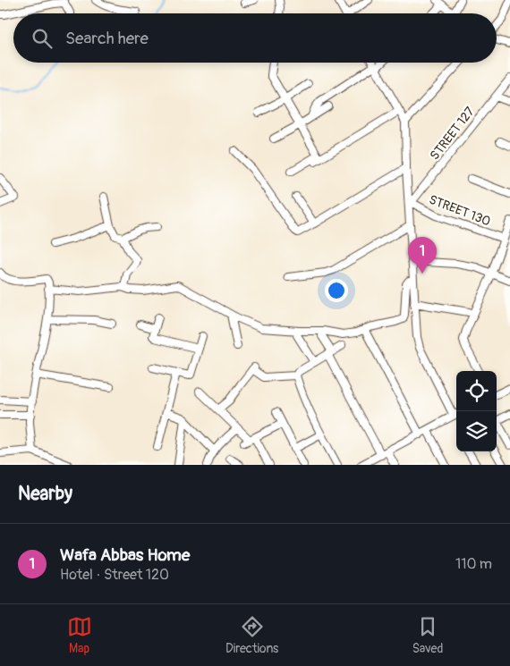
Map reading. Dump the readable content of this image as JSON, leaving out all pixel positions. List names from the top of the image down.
{
  "streets": {
    "street": ["STREET 127", "STREET 130"]
  },
  "crossings": [
    ["STREET 127", "STREET 130"]
  ],
  "page": {
    "search": "Search here",
    "pins": "1",
    "heading": "Nearby",
    "list": [
      {
        "mark": "1",
        "name": "Wafa Abbas Home",
        "note": "Hotel · Street 120",
        "value": "110 m"
      }
    ],
    "nav": ["Map", "Directions", "Saved"]
  }
}
